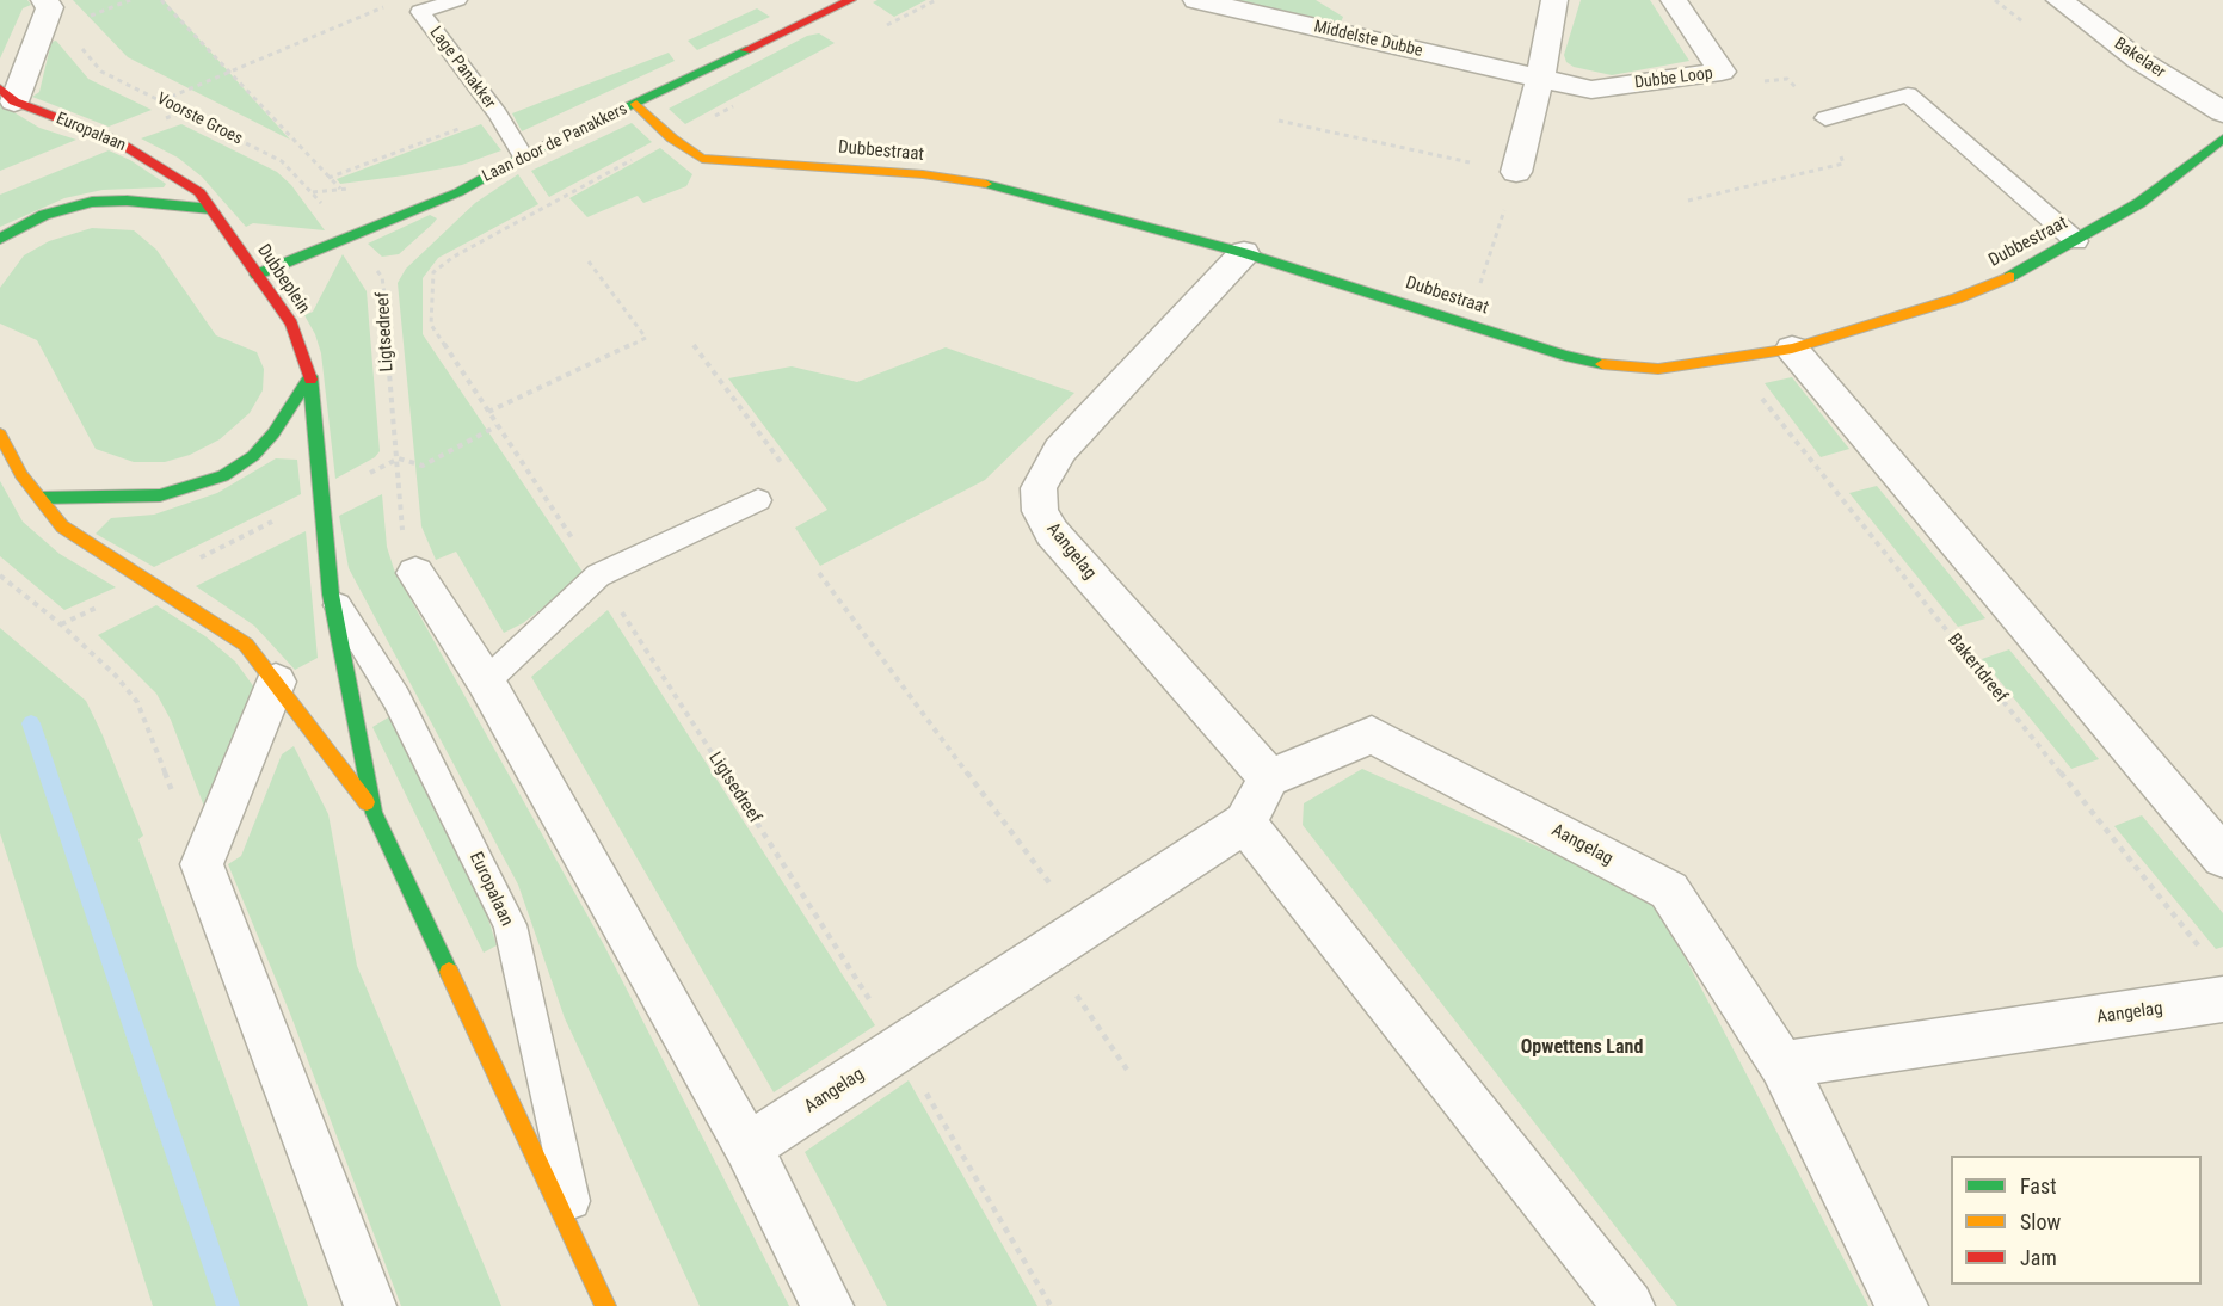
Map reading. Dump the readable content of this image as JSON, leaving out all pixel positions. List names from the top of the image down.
{
  "streets": {
    "main road": [
      "Europalaan",
      "Laan door de Panakkers",
      "Dubbestraat",
      "Dubbeplein"
    ],
    "street": [
      "Middelste Dubbe",
      "Bakelaer",
      "Dubbe Loop",
      "Aangelag"
    ],
    "lane": ["Lage Panakker"],
    "path": ["Voorste Groes", "Ligtsedreef", "Bakertdreef"]
  },
  "crossings": [
    ["Middelste Dubbe", "Dubbe Loop"],
    ["Lage Panakker", "Laan door de Panakkers"],
    ["Voorste Groes", "Laan door de Panakkers"],
    ["Europalaan", "Dubbeplein"],
    ["Laan door de Panakkers", "Dubbestraat"],
    ["Laan door de Panakkers", "Dubbeplein"],
    ["Dubbestraat", "Aangelag"],
    ["Dubbestraat", "Bakertdreef"],
    ["Ligtsedreef", "Aangelag"]
  ],
  "districts": ["Opwettens Land"],
  "legend": ["Fast", "Slow", "Jam"]
}
